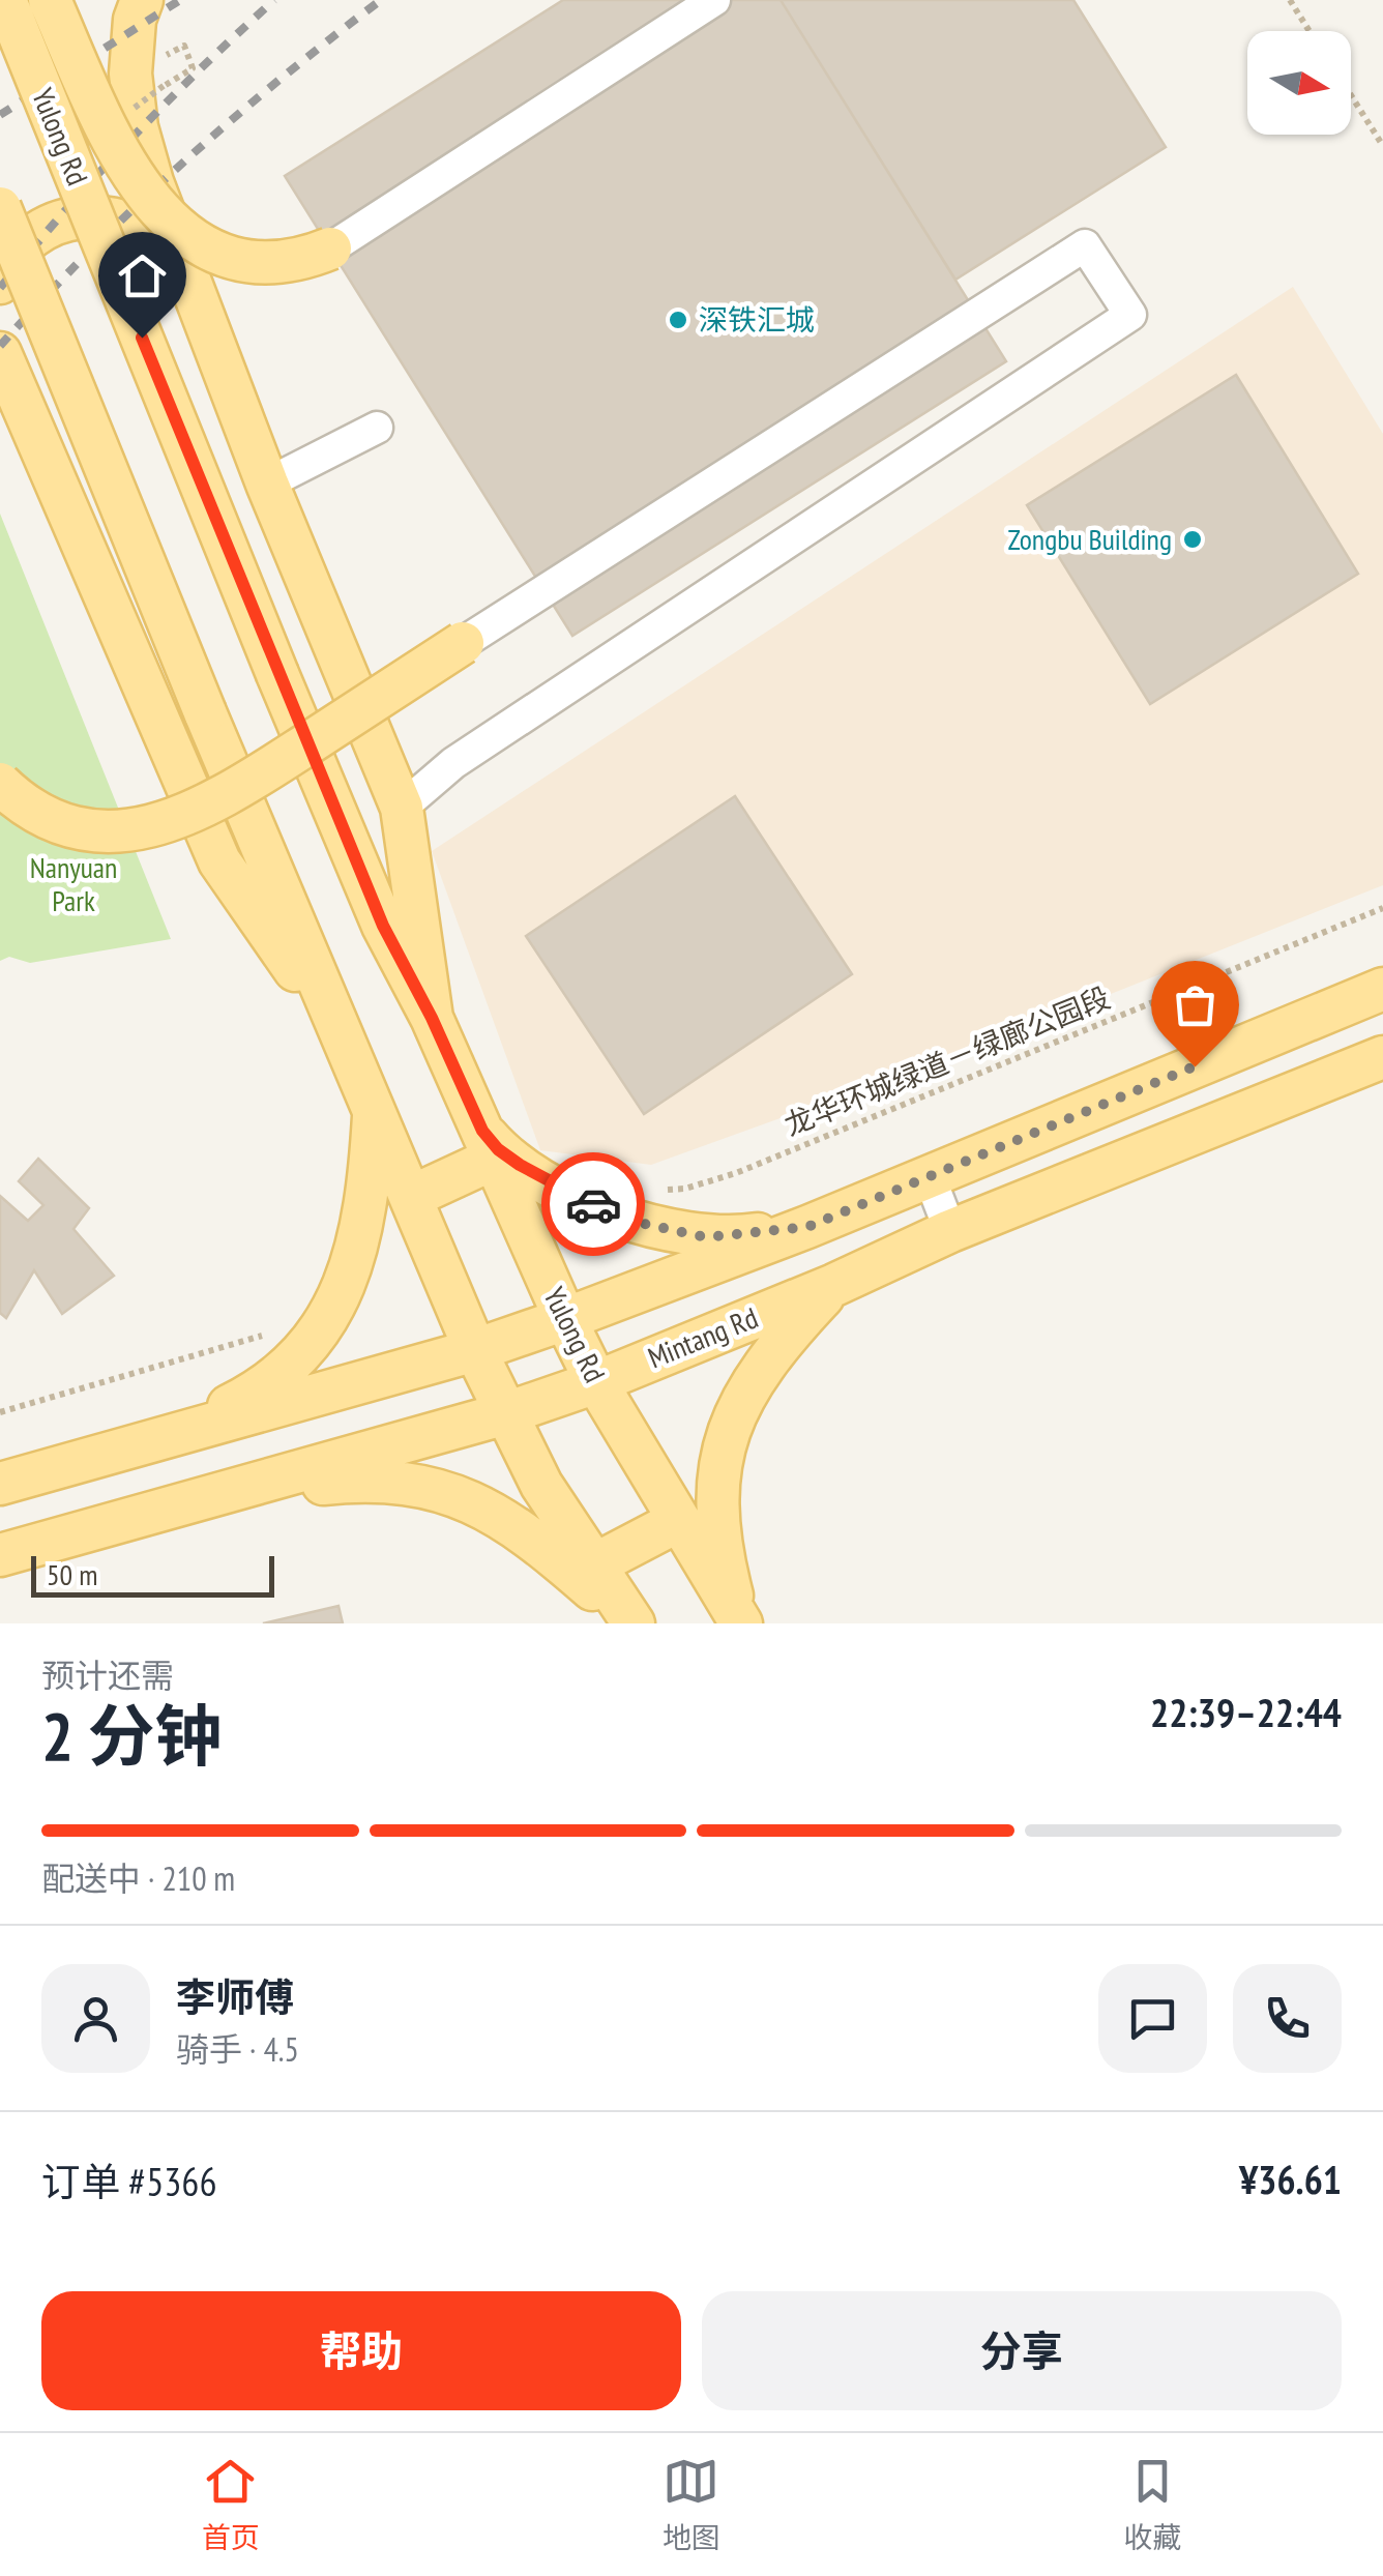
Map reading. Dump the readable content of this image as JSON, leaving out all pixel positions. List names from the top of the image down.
{
  "streets": {
    "main road": ["Yulong Rd", "Mintang Rd"],
    "path": ["龙华环城绿道－绿廊公园段"]
  },
  "crossings": [
    ["Yulong Rd", "Mintang Rd"]
  ],
  "parks": ["Nanyuan Park"],
  "places": ["深铁汇城", "Zongbu Building"],
  "scale_bar": "50 m",
  "north": "right",
  "page": {
    "scale": "50 m",
    "heading": ["2 分钟", "预计还需", "22:39–22:44"],
    "panel": [
      "李师傅",
      "骑手 · 4.5",
      "订单 #5366",
      "¥36.61"
    ],
    "bar": "配送中 · 210 m",
    "buttons": ["帮助", "分享"],
    "tabs": ["首页", "地图", "收藏"]
  }
}
